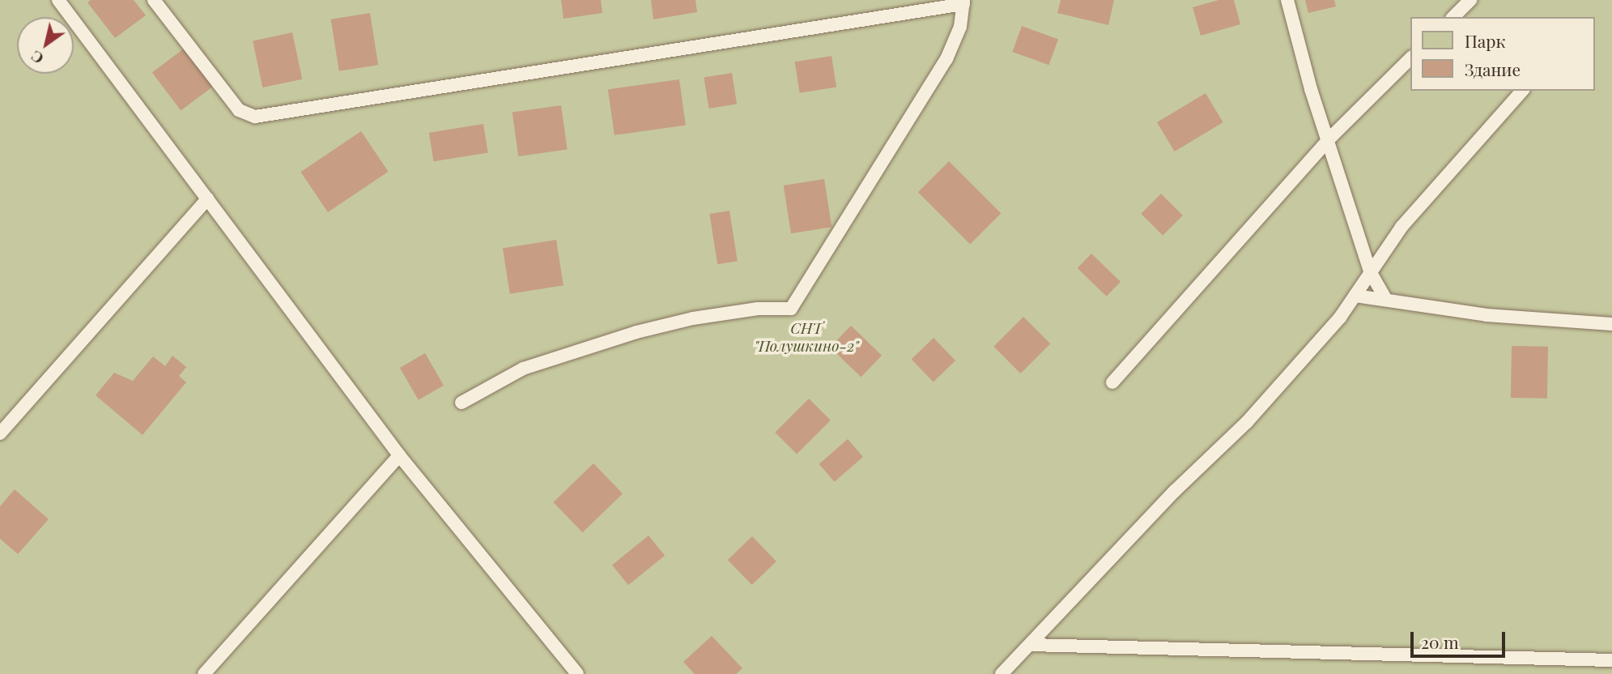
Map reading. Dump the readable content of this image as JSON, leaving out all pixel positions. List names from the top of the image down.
{
  "parks": ["СНТ \"Полушкино-2\""],
  "legend": ["Парк", "Здание"],
  "scale_bar": "20 m",
  "north": "bottom left"
}
